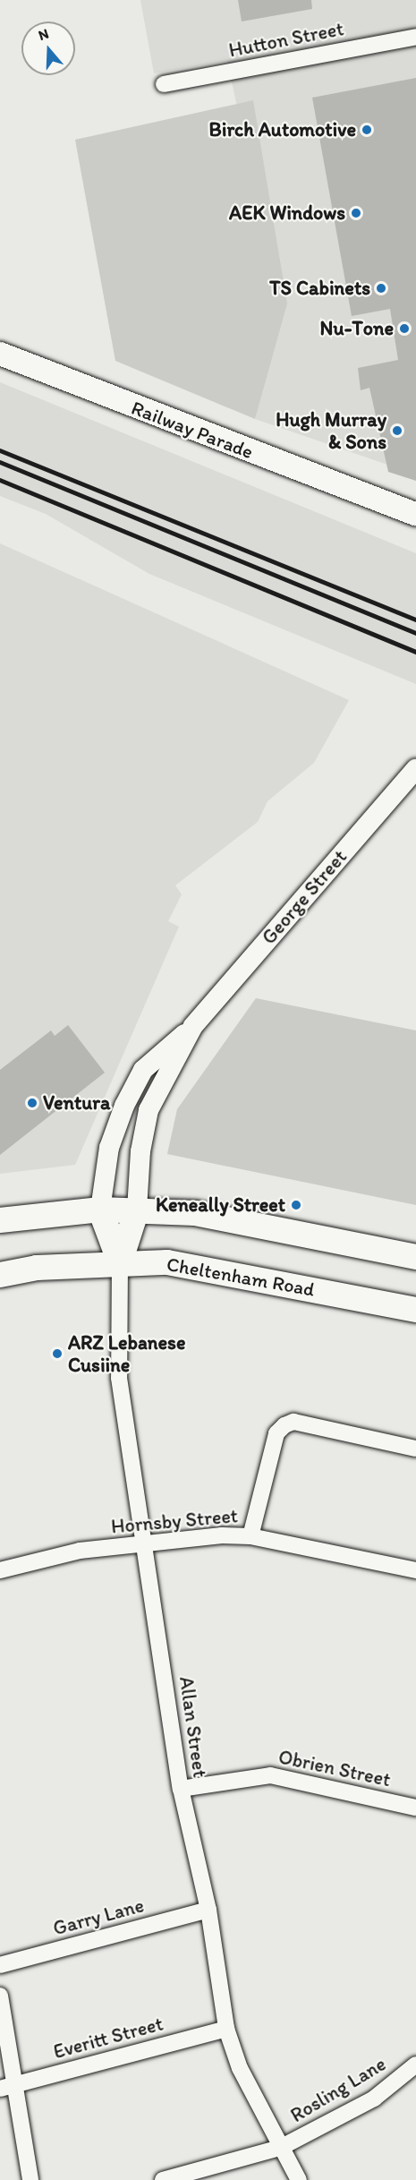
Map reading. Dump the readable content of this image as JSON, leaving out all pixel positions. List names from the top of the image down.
{
  "streets": {
    "main road": ["Railway Parade", "Cheltenham Road"],
    "street": [
      "Hutton Street",
      "George Street",
      "Hornsby Street",
      "Allan Street",
      "Obrien Street",
      "Garry Lane",
      "Everitt Street",
      "Rosling Lane"
    ]
  },
  "crossings": [
    ["Cheltenham Road", "Allan Street"],
    ["Hornsby Street", "Allan Street"],
    ["Allan Street", "Obrien Street"],
    ["Allan Street", "Garry Lane"],
    ["Allan Street", "Everitt Street"],
    ["Allan Street", "Rosling Lane"]
  ],
  "places": [
    "Birch Automotive",
    "AEK Windows",
    "TS Cabinets",
    "Nu-Tone",
    "Hugh Murray & Sons",
    "Ventura",
    "Keneally Street",
    "ARZ Lebanese Cusiine"
  ],
  "north": "top"
}
